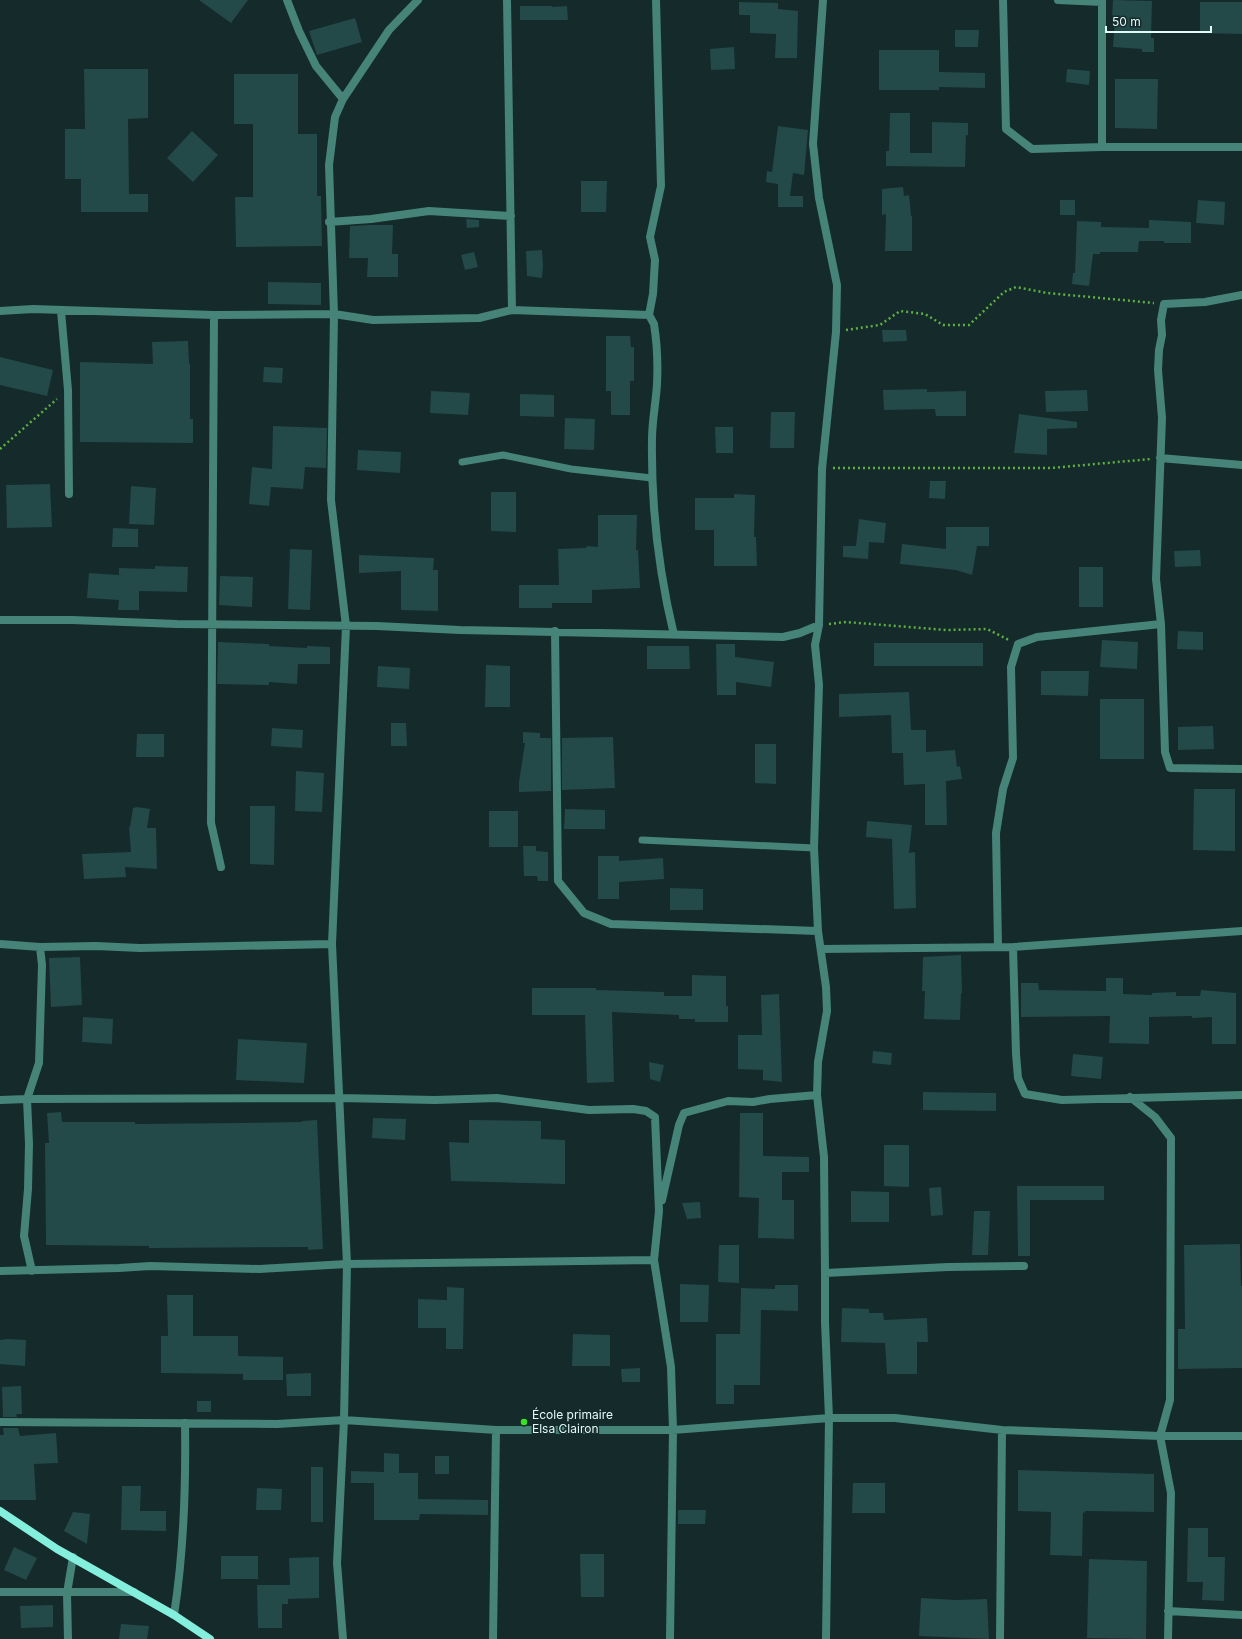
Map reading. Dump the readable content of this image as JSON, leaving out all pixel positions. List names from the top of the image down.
{
  "places": ["École primaire Elsa Clairon"],
  "scale_bar": "50 m"
}
